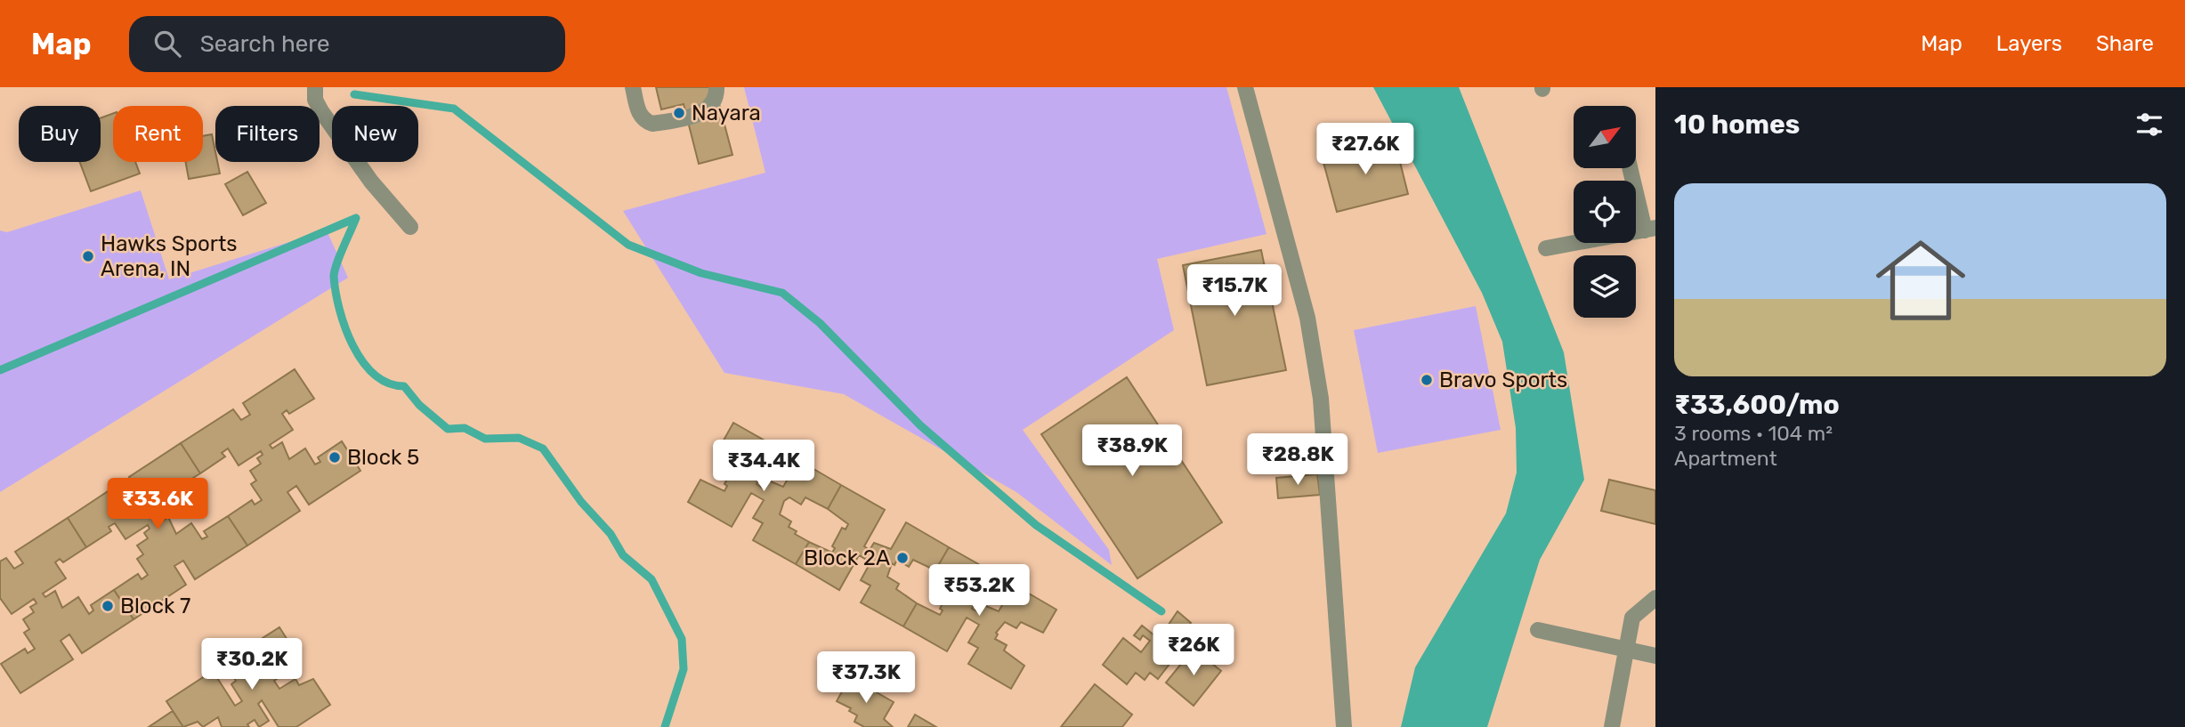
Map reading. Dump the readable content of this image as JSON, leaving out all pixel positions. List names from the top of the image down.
{
  "places": [
    "Nayara",
    "Hawks Sports Arena, IN",
    "Bravo Sports",
    "Block 5",
    "Block 2A",
    "Block 7"
  ],
  "north": "top right",
  "page": {
    "header": "Map",
    "search": "Search here",
    "nav": ["Map", "Layers", "Share"],
    "heading": "10 homes",
    "chip": [
      "Buy",
      "Rent",
      "Filters",
      "New"
    ],
    "price": [
      "₹27.6K",
      "₹15.7K",
      "₹38.9K",
      "₹28.8K",
      "₹34.4K",
      "₹33.6K",
      "₹53.2K",
      "₹26K",
      "₹30.2K",
      "₹37.3K"
    ],
    "list": [
      {
        "name": "₹33,600/mo",
        "note": "3 rooms · 104 m² · Apartment"
      }
    ]
  }
}
